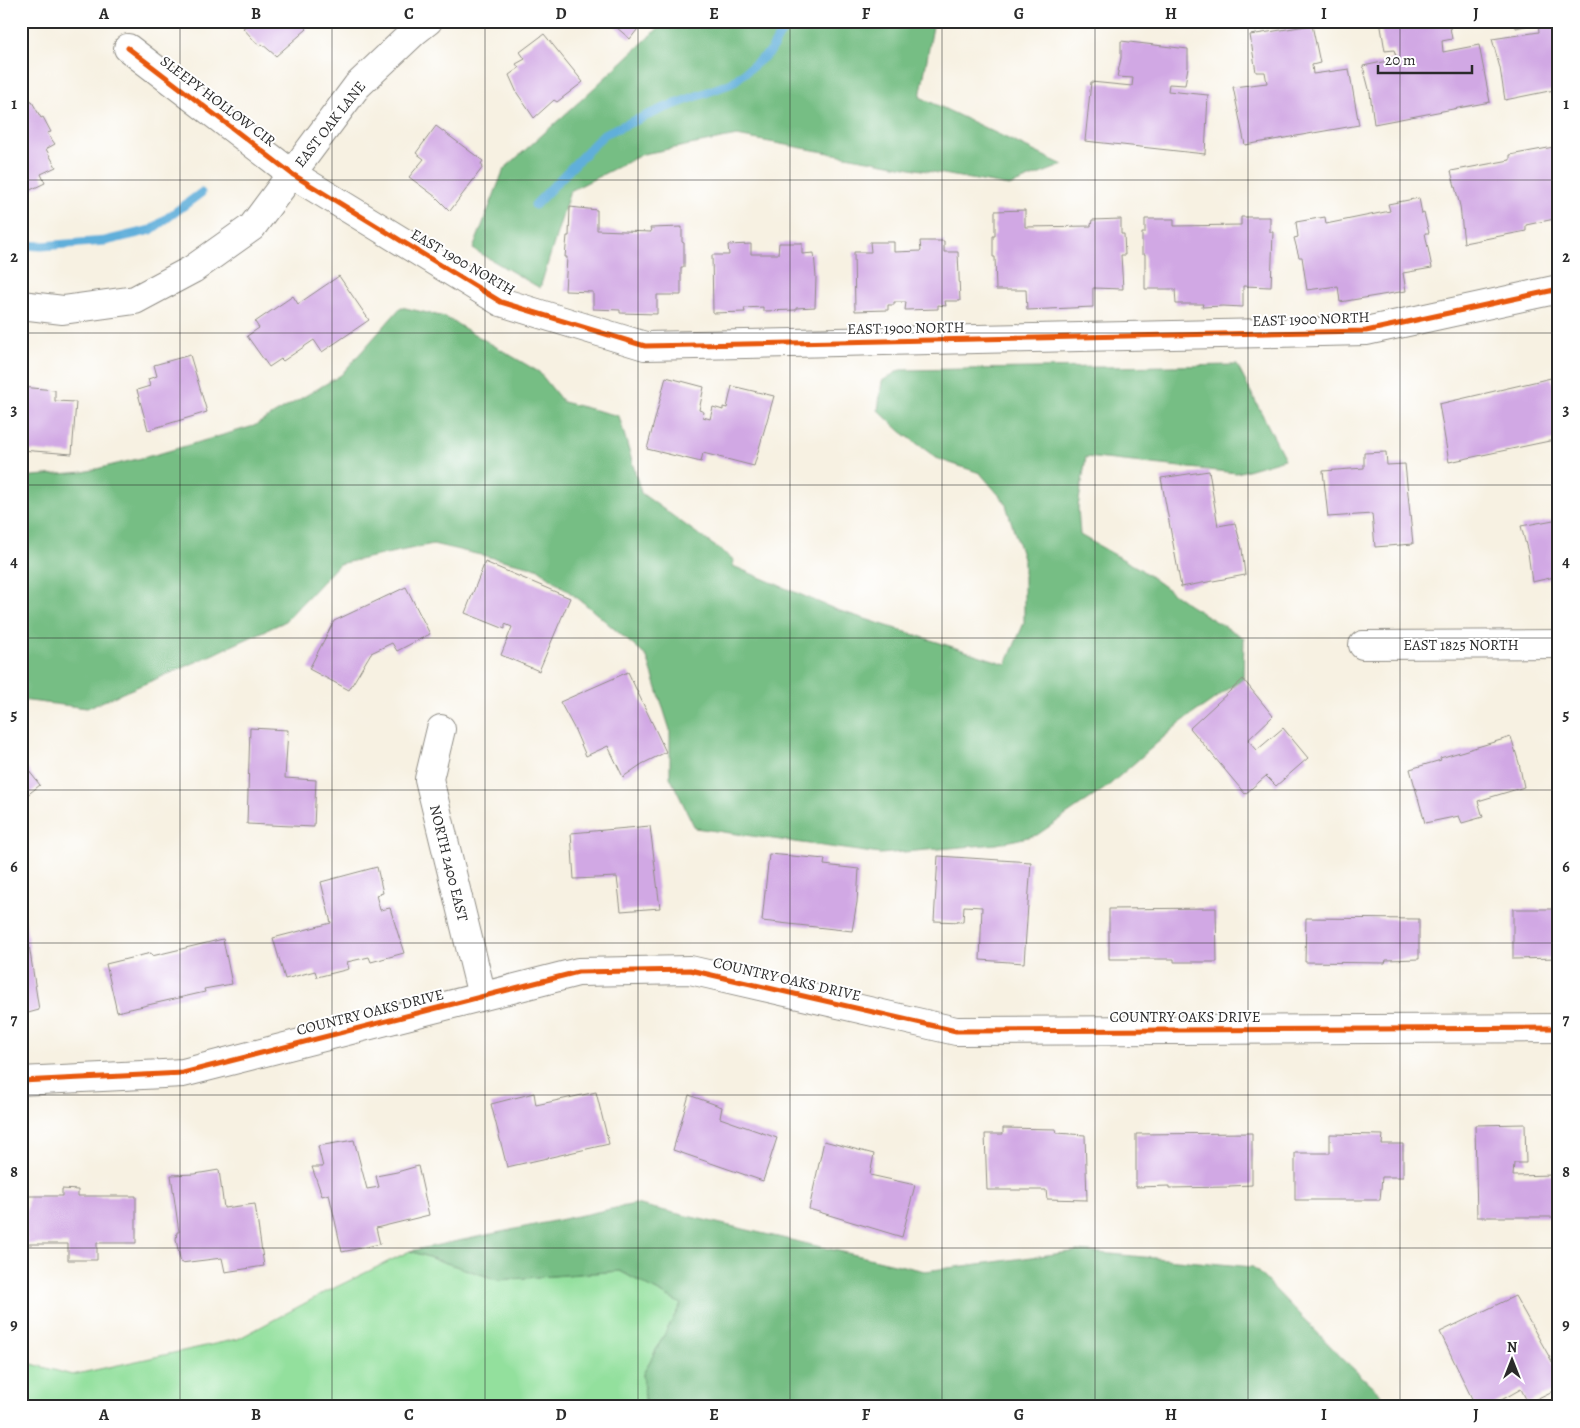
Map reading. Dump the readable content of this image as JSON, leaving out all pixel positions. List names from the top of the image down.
{
  "streets": {
    "street": [
      "SLEEPY HOLLOW CIR",
      "EAST OAK LANE",
      "EAST 1900 NORTH",
      "EAST 1825 NORTH",
      "NORTH 2400 EAST",
      "COUNTRY OAKS DRIVE"
    ]
  },
  "crossings": [
    ["SLEEPY HOLLOW CIR", "EAST OAK LANE"],
    ["SLEEPY HOLLOW CIR", "EAST 1900 NORTH"],
    ["EAST OAK LANE", "EAST 1900 NORTH"],
    ["NORTH 2400 EAST", "COUNTRY OAKS DRIVE"]
  ],
  "scale_bar": "20 m",
  "north": "top",
  "grid": {
    "columns": [
      "A",
      "B",
      "C",
      "D",
      "E",
      "F",
      "G",
      "H",
      "I",
      "J"
    ],
    "rows": [
      "1",
      "2",
      "3",
      "4",
      "5",
      "6",
      "7",
      "8",
      "9"
    ]
  }
}
